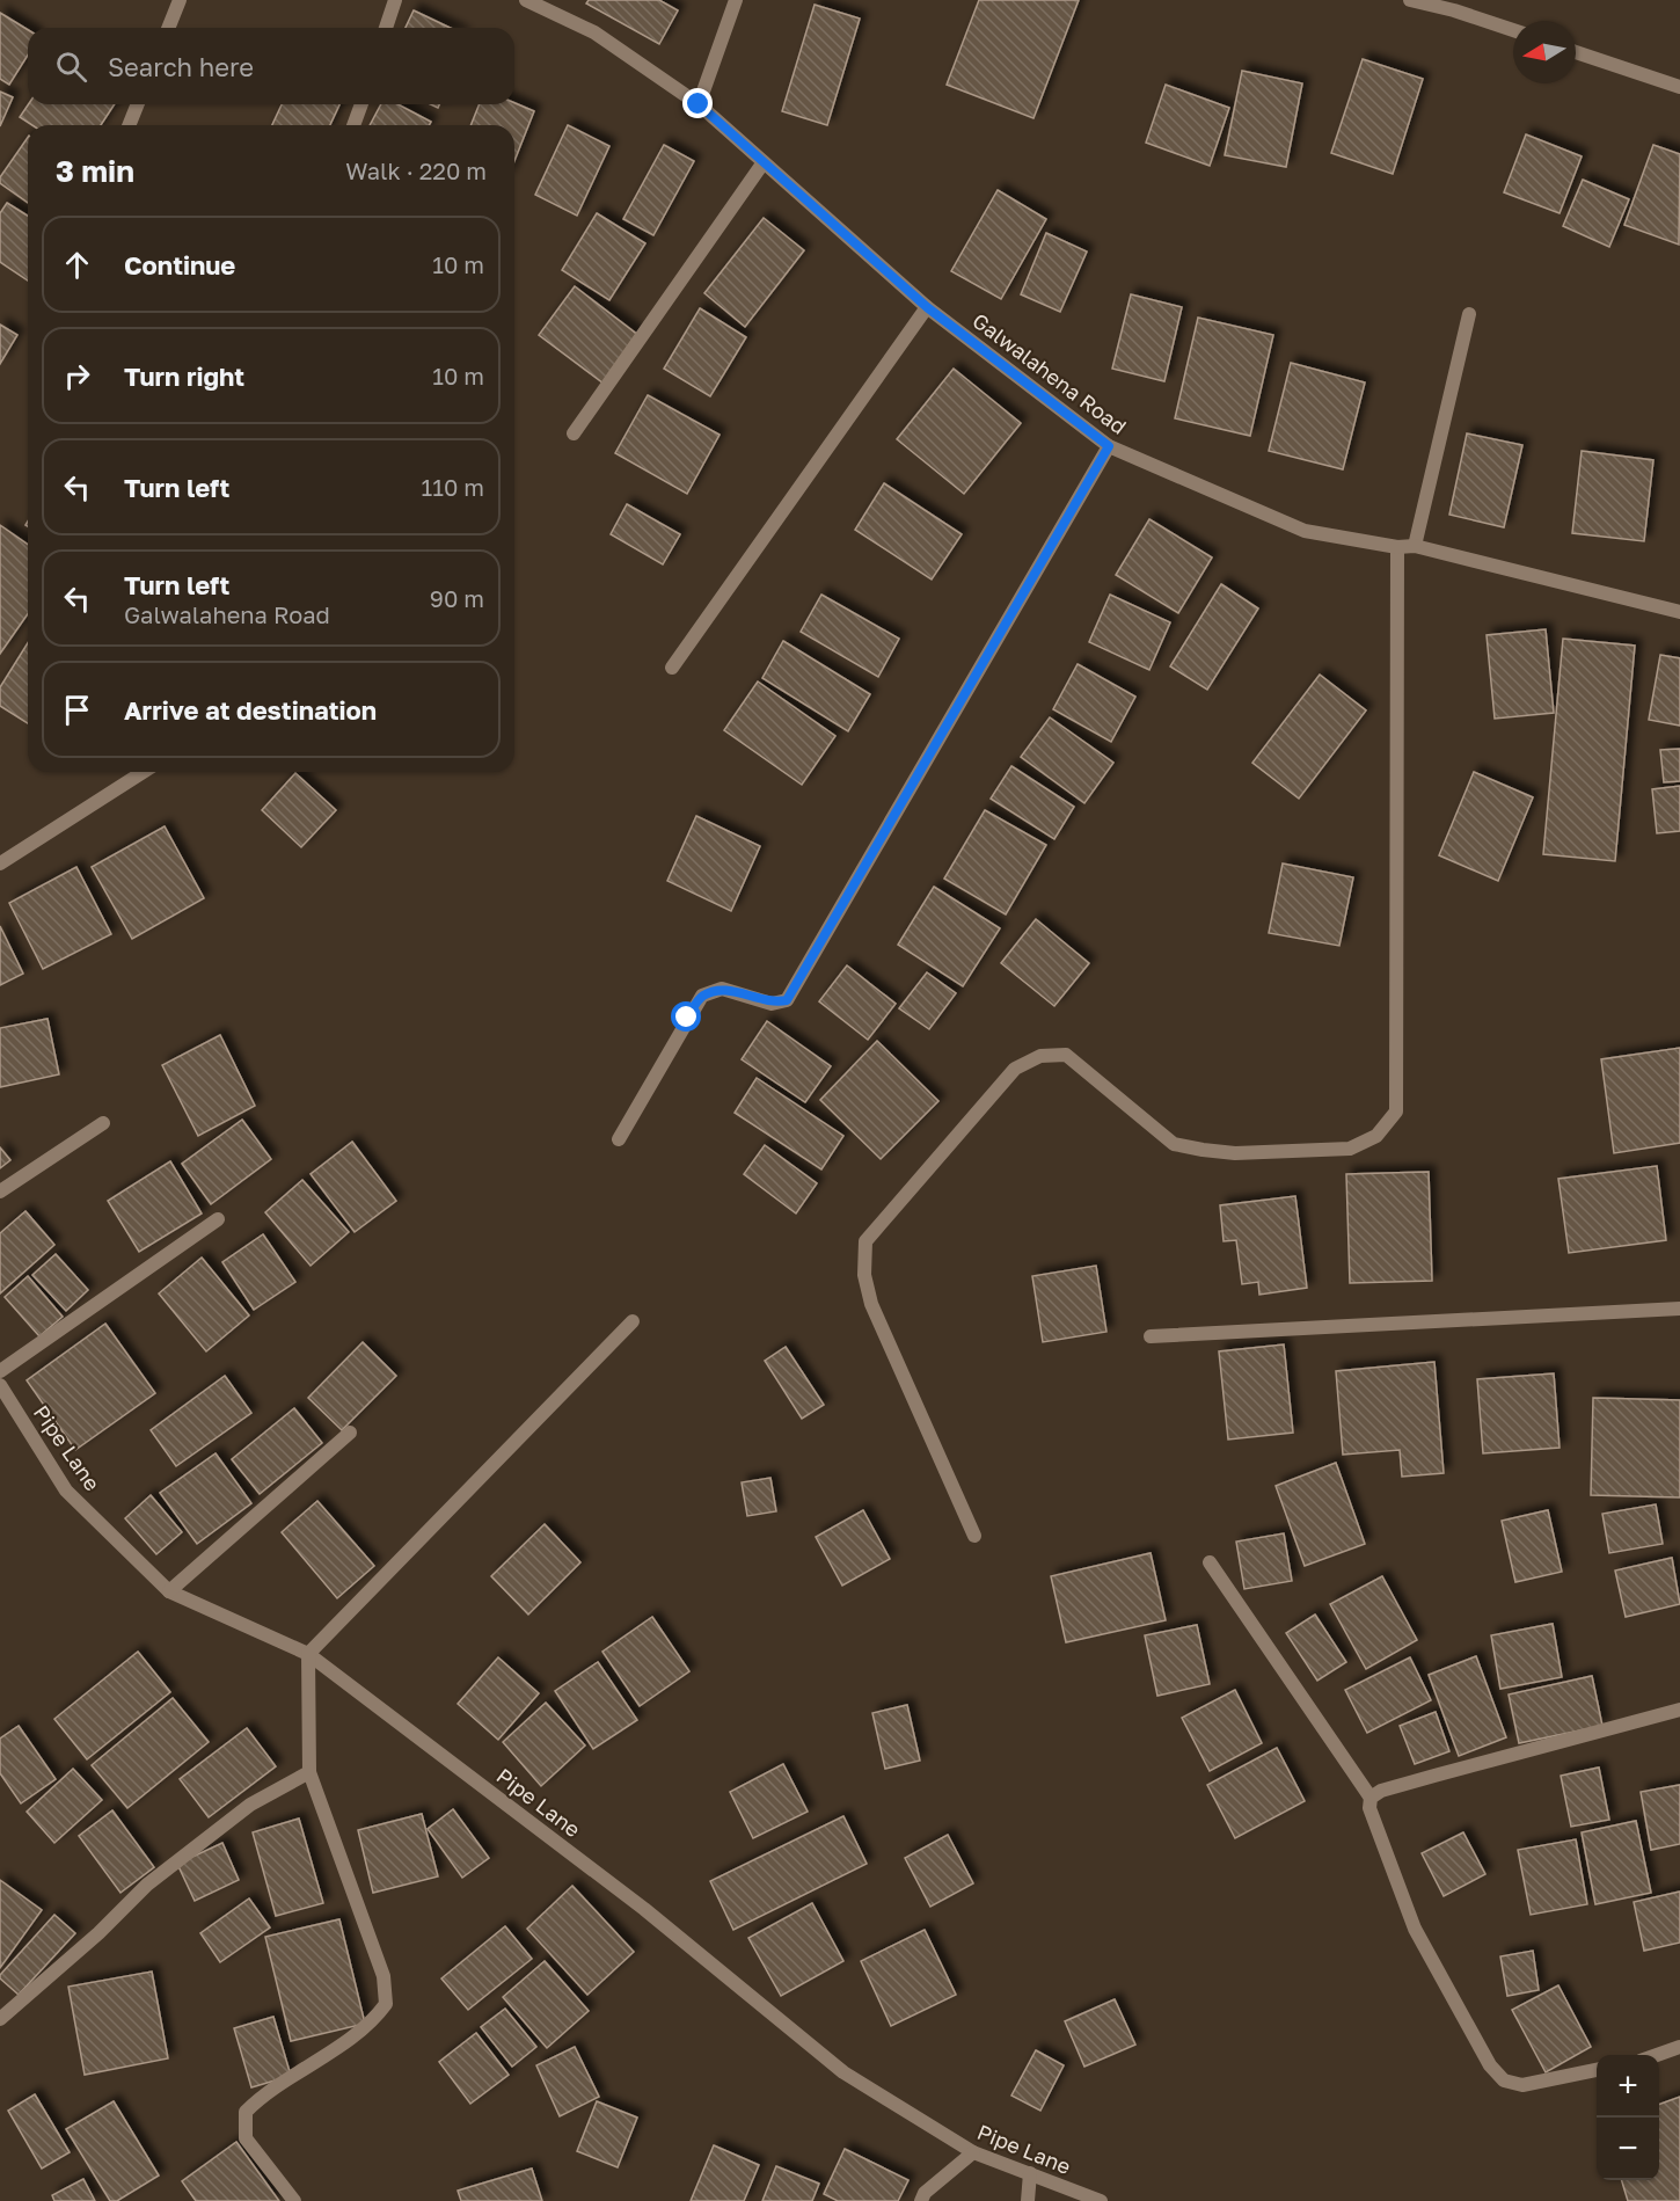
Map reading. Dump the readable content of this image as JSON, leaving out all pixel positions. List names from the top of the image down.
{
  "streets": {
    "street": ["Galwalahena Road", "Pipe Lane"]
  },
  "north": "left",
  "page": {
    "search": "Search here",
    "heading": ["3 min", "Walk · 220 m"],
    "list": [
      ["Continue", "10 m"],
      ["Turn right", "10 m"],
      ["Turn left", "110 m"],
      ["Turn left", "Galwalahena Road", "90 m"],
      "Arrive at destination"
    ],
    "map_buttons": ["+", "−"]
  }
}
